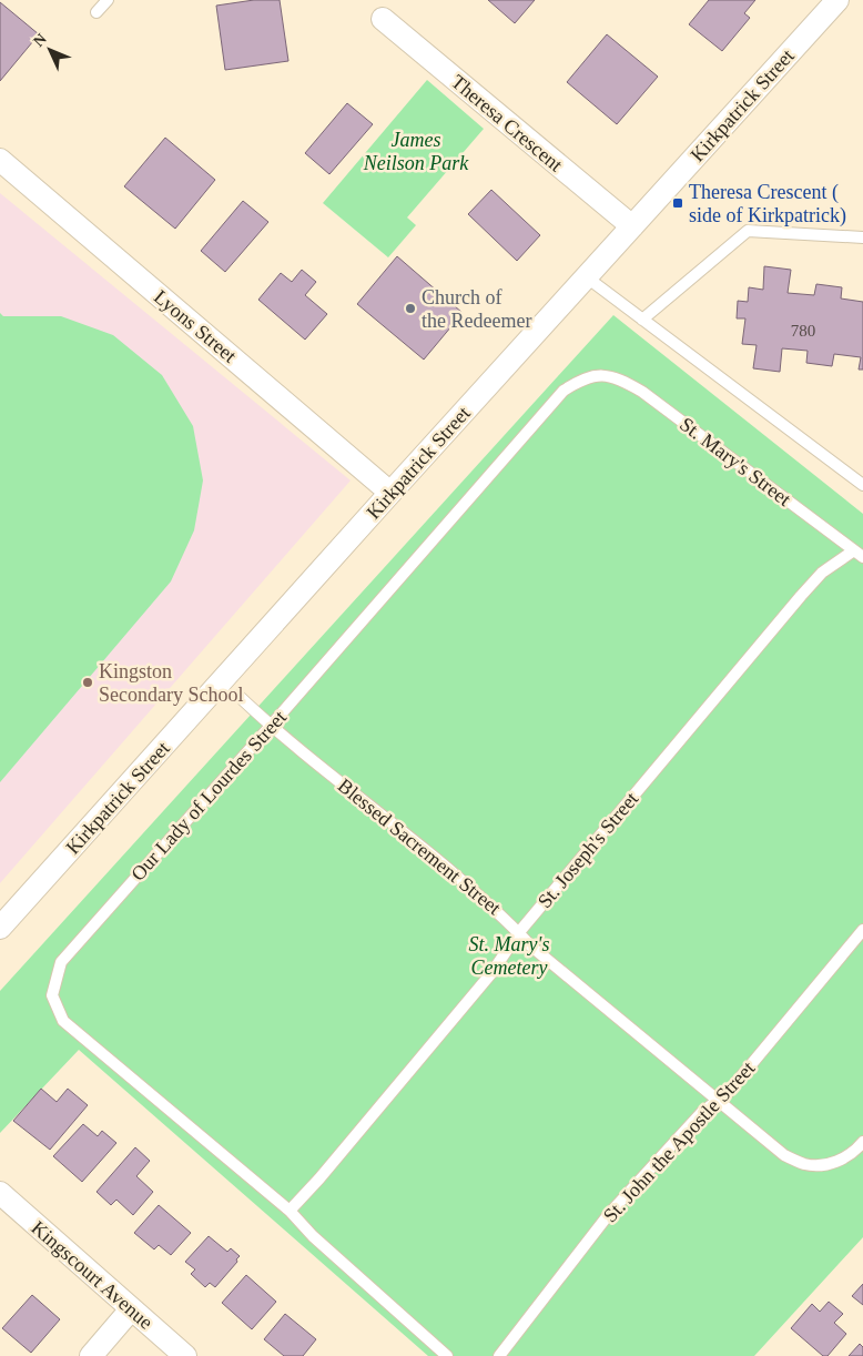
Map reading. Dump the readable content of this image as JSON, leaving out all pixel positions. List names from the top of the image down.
{
  "streets": {
    "street": [
      "Kirkpatrick Street",
      "Theresa Crescent",
      "Lyons Street",
      "Kingscourt Avenue"
    ],
    "lane": [
      "St. Mary's Street",
      "Our Lady of Lourdes Street",
      "Blessed Sacrement Street",
      "St. Joseph's Street",
      "St. John the Apostle Street"
    ]
  },
  "crossings": [
    ["Kirkpatrick Street", "Theresa Crescent"],
    ["Kirkpatrick Street", "Lyons Street"],
    ["St. Mary's Street", "Our Lady of Lourdes Street"],
    ["St. Mary's Street", "St. Joseph's Street"],
    ["Our Lady of Lourdes Street", "Blessed Sacrement Street"],
    ["Our Lady of Lourdes Street", "St. Joseph's Street"],
    ["Blessed Sacrement Street", "St. Joseph's Street"],
    ["Blessed Sacrement Street", "St. John the Apostle Street"]
  ],
  "parks": ["James Neilson Park", "St. Mary's Cemetery"],
  "places": {
    "transit": ["Theresa Crescent ( side of Kirkpatrick)"],
    "other": ["Church of the Redeemer", "Kingston Secondary School"]
  },
  "house_numbers": ["780"],
  "north": "top left"
}
